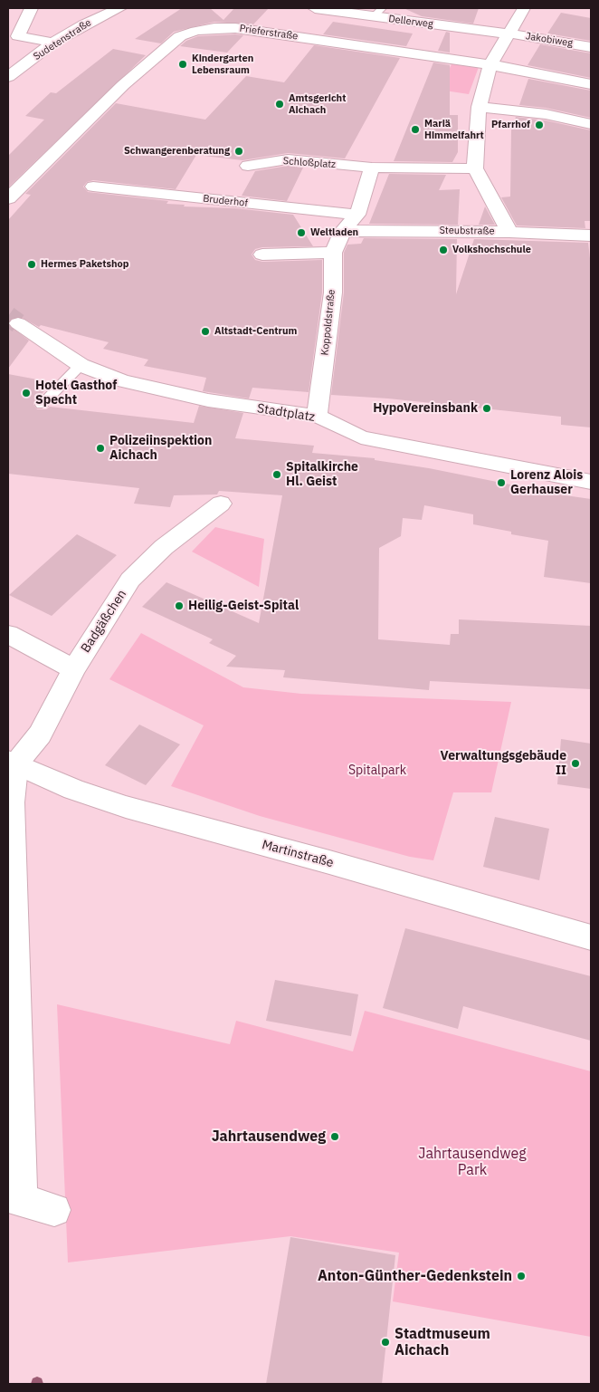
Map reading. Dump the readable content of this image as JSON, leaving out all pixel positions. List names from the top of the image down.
{
  "streets": {
    "street": [
      "Dellerweg",
      "Prieferstraße",
      "Sudetenstraße",
      "Jakobiweg",
      "Schloßplatz",
      "Bruderhof",
      "Steubstraße",
      "Koppoldstraße",
      "Stadtplatz",
      "Badgäßchen",
      "Martinstraße"
    ]
  },
  "crossings": [
    ["Dellerweg", "Jakobiweg"],
    ["Steubstraße", "Koppoldstraße"],
    ["Koppoldstraße", "Stadtplatz"],
    ["Badgäßchen", "Martinstraße"]
  ],
  "parks": ["Spitalpark", "Jahrtausendweg Park"],
  "places": [
    "Kindergarten Lebensraum",
    "Amtsgericht Aichach",
    "Pfarrhof",
    "Mariä Himmelfahrt",
    "Schwangerenberatung",
    "Weltladen",
    "Volkshochschule",
    "Hermes Paketshop",
    "Altstadt-Centrum",
    "Hotel Gasthof Specht",
    "HypoVereinsbank",
    "Polizeiinspektion Aichach",
    "Spitalkirche Hl. Geist",
    "Lorenz Alois Gerhauser",
    "Heilig-Geist-Spital",
    "Verwaltungsgebäude II",
    "Jahrtausendweg",
    "Anton-Günther-Gedenkstein",
    "Stadtmuseum Aichach"
  ]
}
